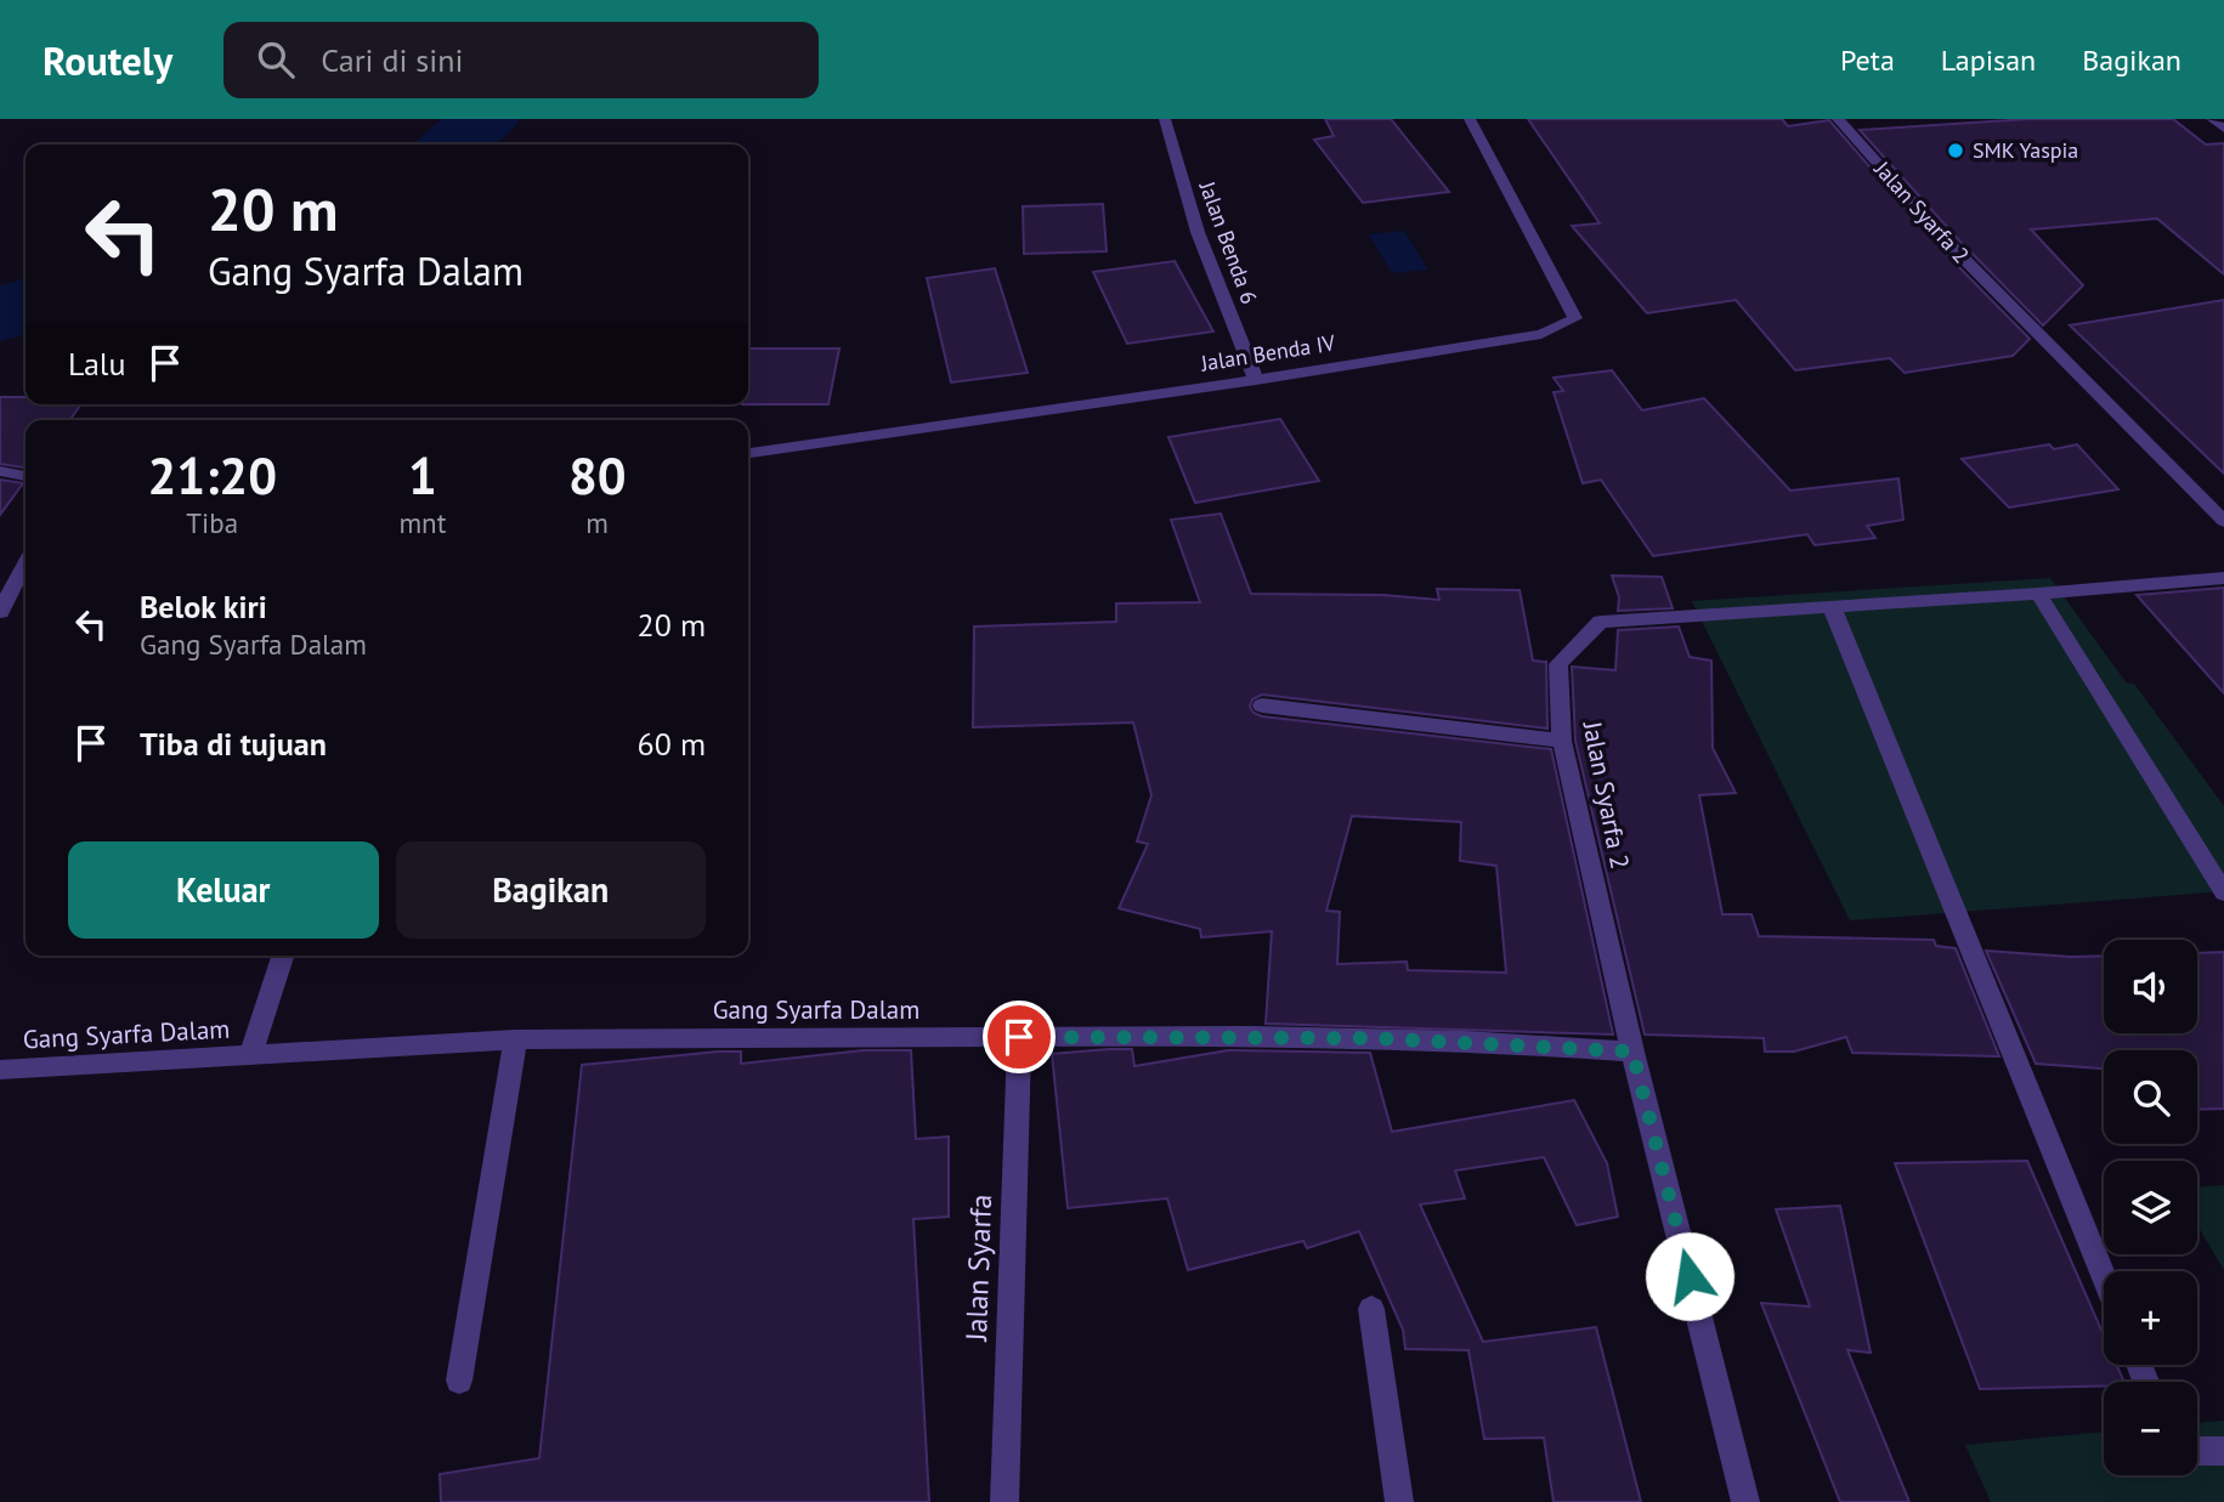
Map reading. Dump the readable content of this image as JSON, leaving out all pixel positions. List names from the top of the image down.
{
  "streets": {
    "street": [
      "Jalan Syarfa 2",
      "Jalan Benda 6",
      "Jalan Benda IV",
      "Gang Syarfa Dalam",
      "Jalan Syarfa"
    ]
  },
  "crossings": [
    ["Jalan Syarfa 2", "Gang Syarfa Dalam"],
    ["Jalan Benda 6", "Jalan Benda IV"],
    ["Gang Syarfa Dalam", "Jalan Syarfa"]
  ],
  "places": ["SMK Yaspia"],
  "page": {
    "header": "Routely",
    "search": "Cari di sini",
    "nav": ["Peta", "Lapisan", "Bagikan"],
    "turn": ["20 m", "Gang Syarfa Dalam"],
    "then": "Lalu",
    "eta": [
      "21:20",
      "Tiba",
      "1",
      "mnt",
      "80",
      "m"
    ],
    "list": [
      {
        "name": "Belok kiri",
        "note": "Gang Syarfa Dalam",
        "value": "20 m"
      },
      {
        "name": "Tiba di tujuan",
        "value": "60 m"
      }
    ],
    "buttons": ["Keluar", "Bagikan"],
    "map_buttons": ["+", "−"]
  }
}
